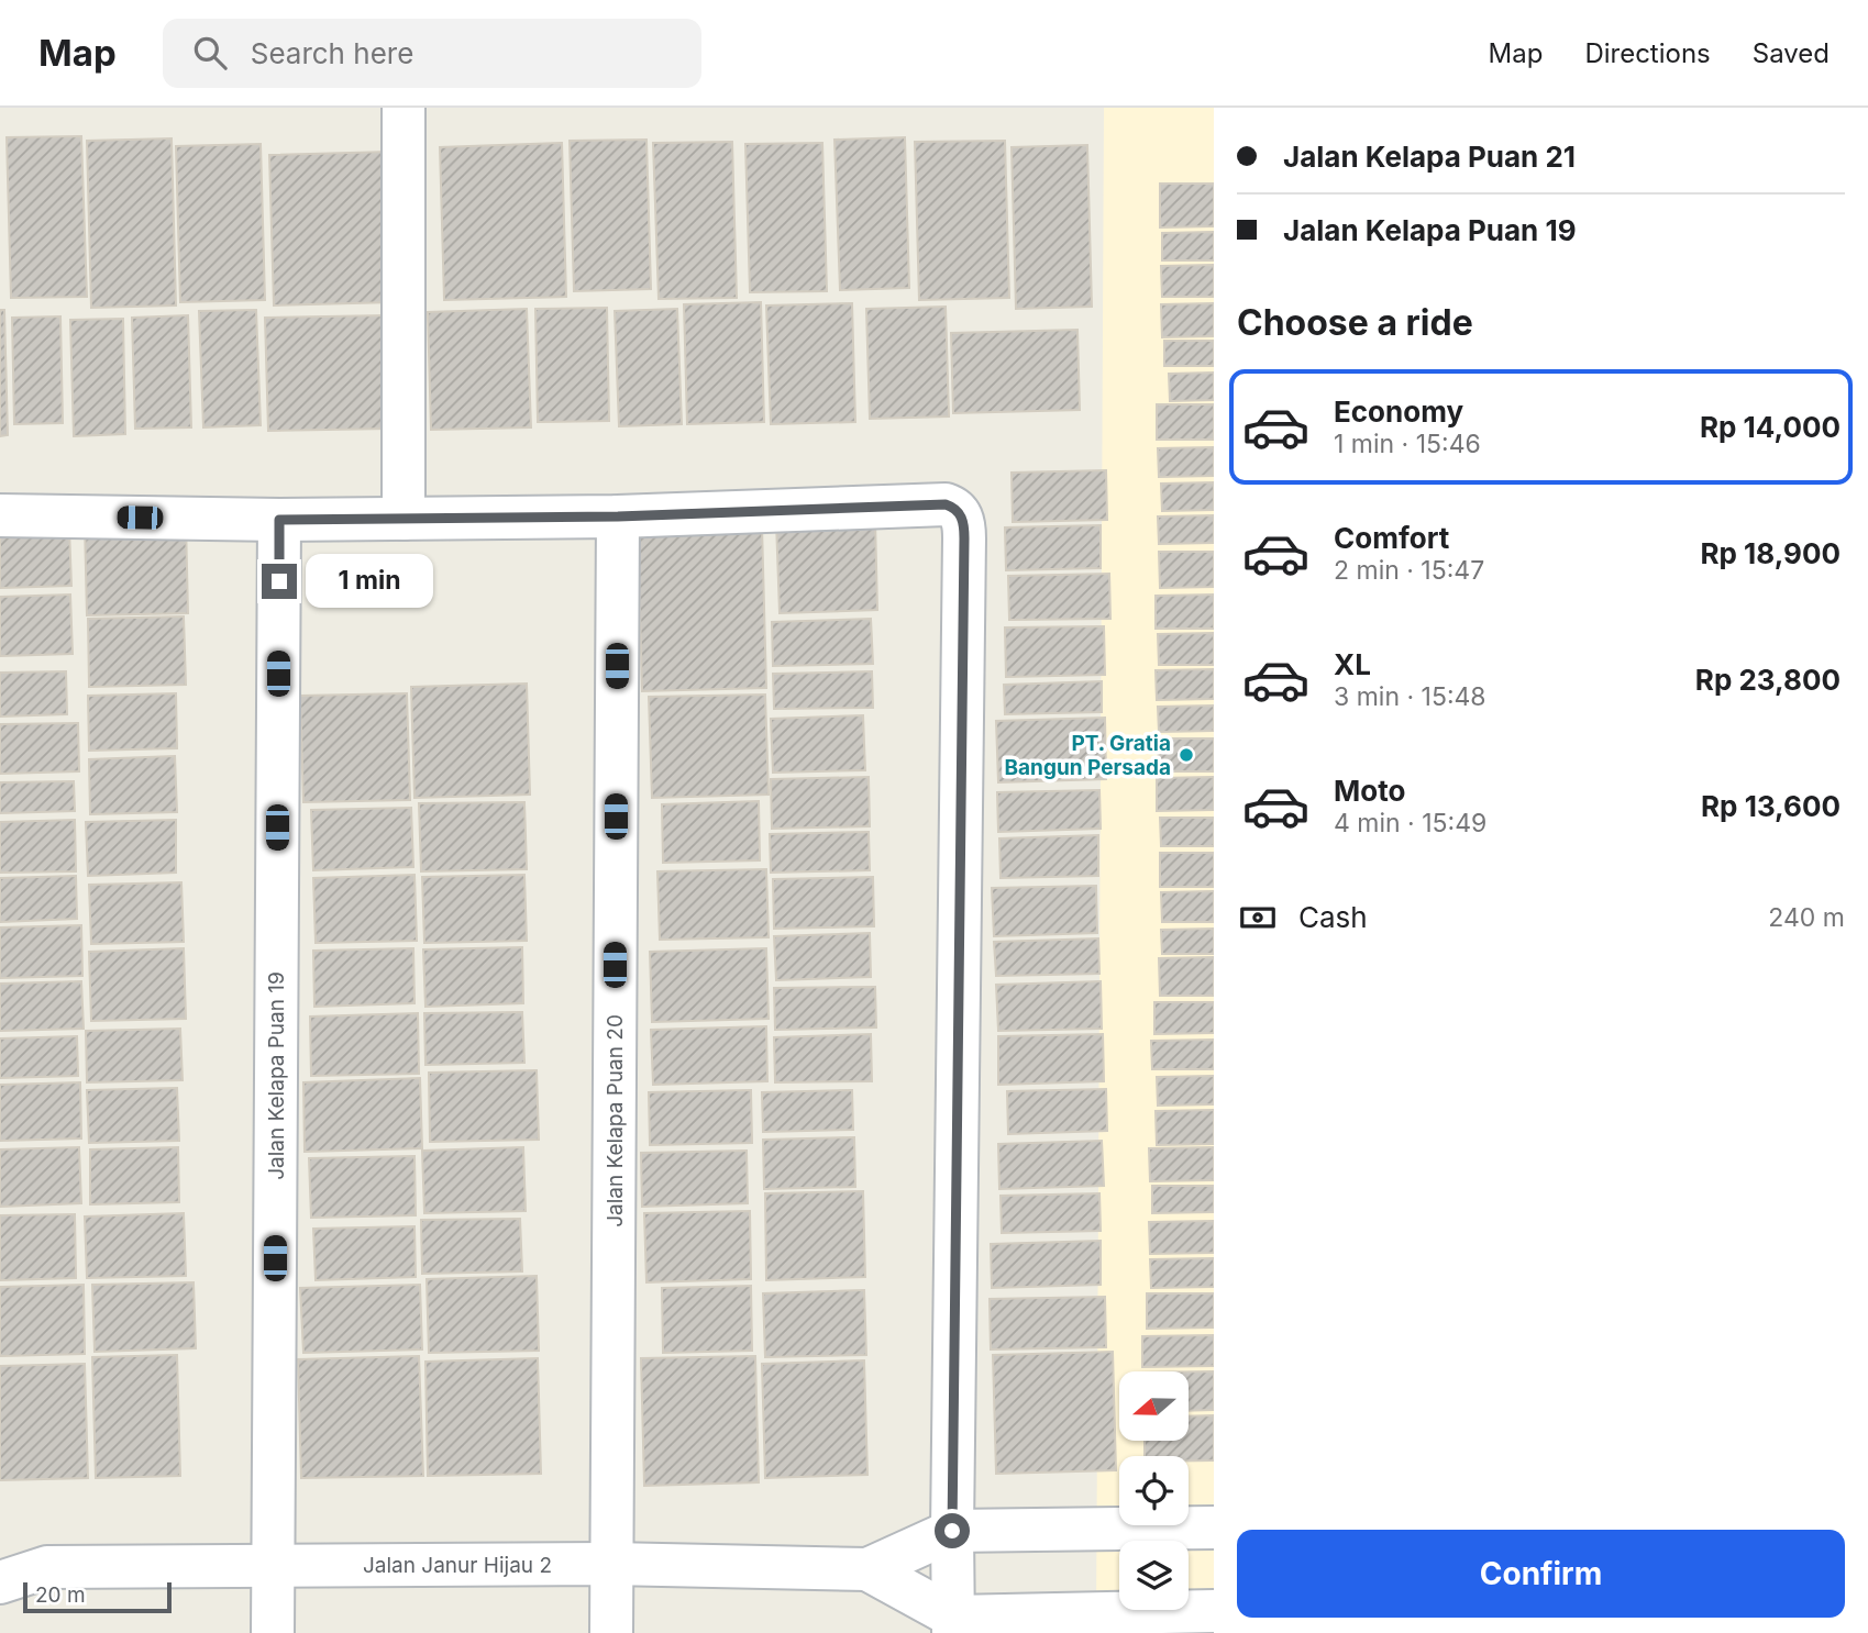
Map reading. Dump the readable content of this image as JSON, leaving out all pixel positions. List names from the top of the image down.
{
  "streets": {
    "street": ["Jalan Kelapa Puan 19", "Jalan Kelapa Puan 20", "Jalan Janur Hijau 2"]
  },
  "crossings": [
    ["Jalan Kelapa Puan 19", "Jalan Janur Hijau 2"],
    ["Jalan Kelapa Puan 20", "Jalan Janur Hijau 2"]
  ],
  "places": ["PT. Gratia Bangun Persada"],
  "scale_bar": "20 m",
  "north": "left",
  "page": {
    "header": "Map",
    "search": "Search here",
    "nav": ["Map", "Directions", "Saved"],
    "banner": ["Jalan Kelapa Puan 21", "Jalan Kelapa Puan 19"],
    "heading": "Choose a ride",
    "list": [
      {
        "name": "Economy",
        "note": "1 min · 15:46",
        "value": "Rp 14,000"
      },
      {
        "name": "Comfort",
        "note": "2 min · 15:47",
        "value": "Rp 18,900"
      },
      {
        "name": "XL",
        "note": "3 min · 15:48",
        "value": "Rp 23,800"
      },
      {
        "name": "Moto",
        "note": "4 min · 15:49",
        "value": "Rp 13,600"
      }
    ],
    "bubble": "1 min",
    "pay": ["Cash", "240 m"],
    "buttons": "Confirm",
    "scale": "20 m"
  }
}
